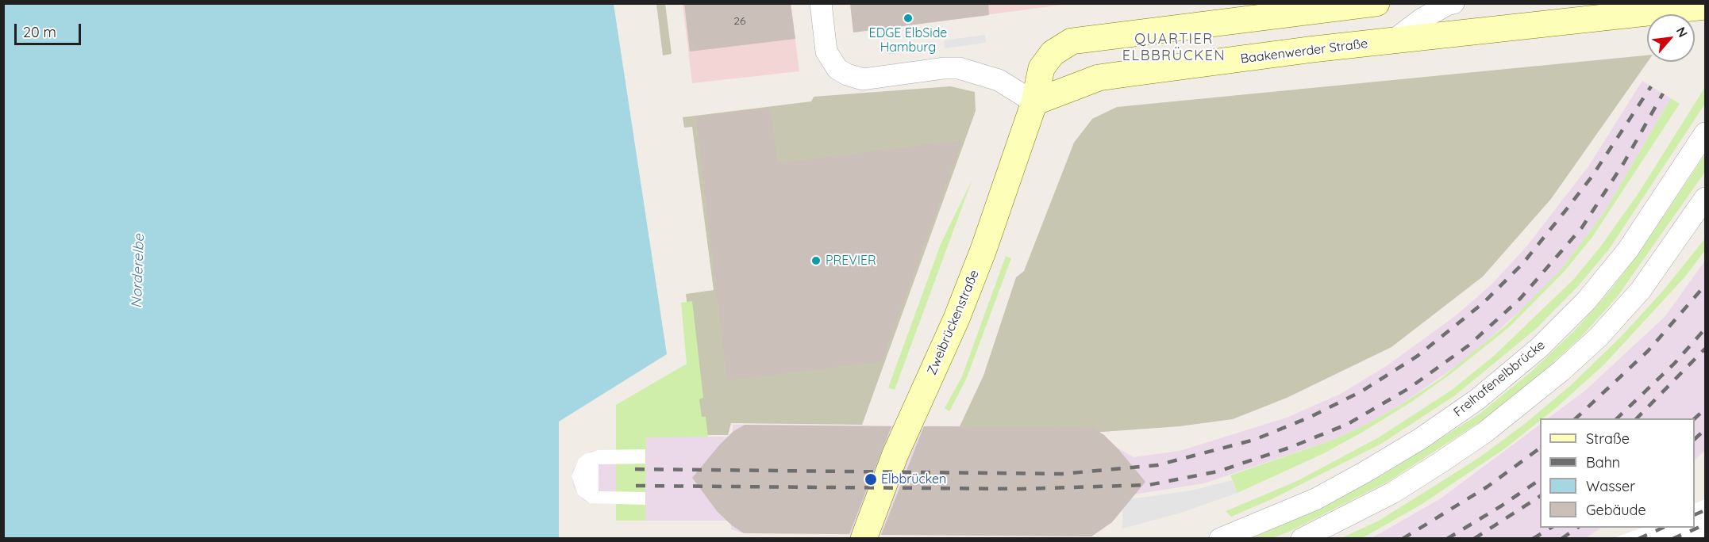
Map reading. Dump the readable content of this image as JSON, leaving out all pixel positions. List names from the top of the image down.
{
  "streets": {
    "main road": ["Baakenwerder Straße", "Zweibrückenstraße"],
    "street": ["Freihafenelbbrücke"]
  },
  "crossings": [
    ["Baakenwerder Straße", "Zweibrückenstraße"]
  ],
  "districts": ["QUARTIER ELBBRÜCKEN"],
  "water": ["Norderelbe"],
  "places": ["EDGE ElbSide Hamburg", "PREVIER", "Elbbrücken"],
  "house_numbers": ["26"],
  "legend": [
    "Straße",
    "Bahn",
    "Wasser",
    "Gebäude"
  ],
  "scale_bar": "20 m",
  "north": "top right"
}
